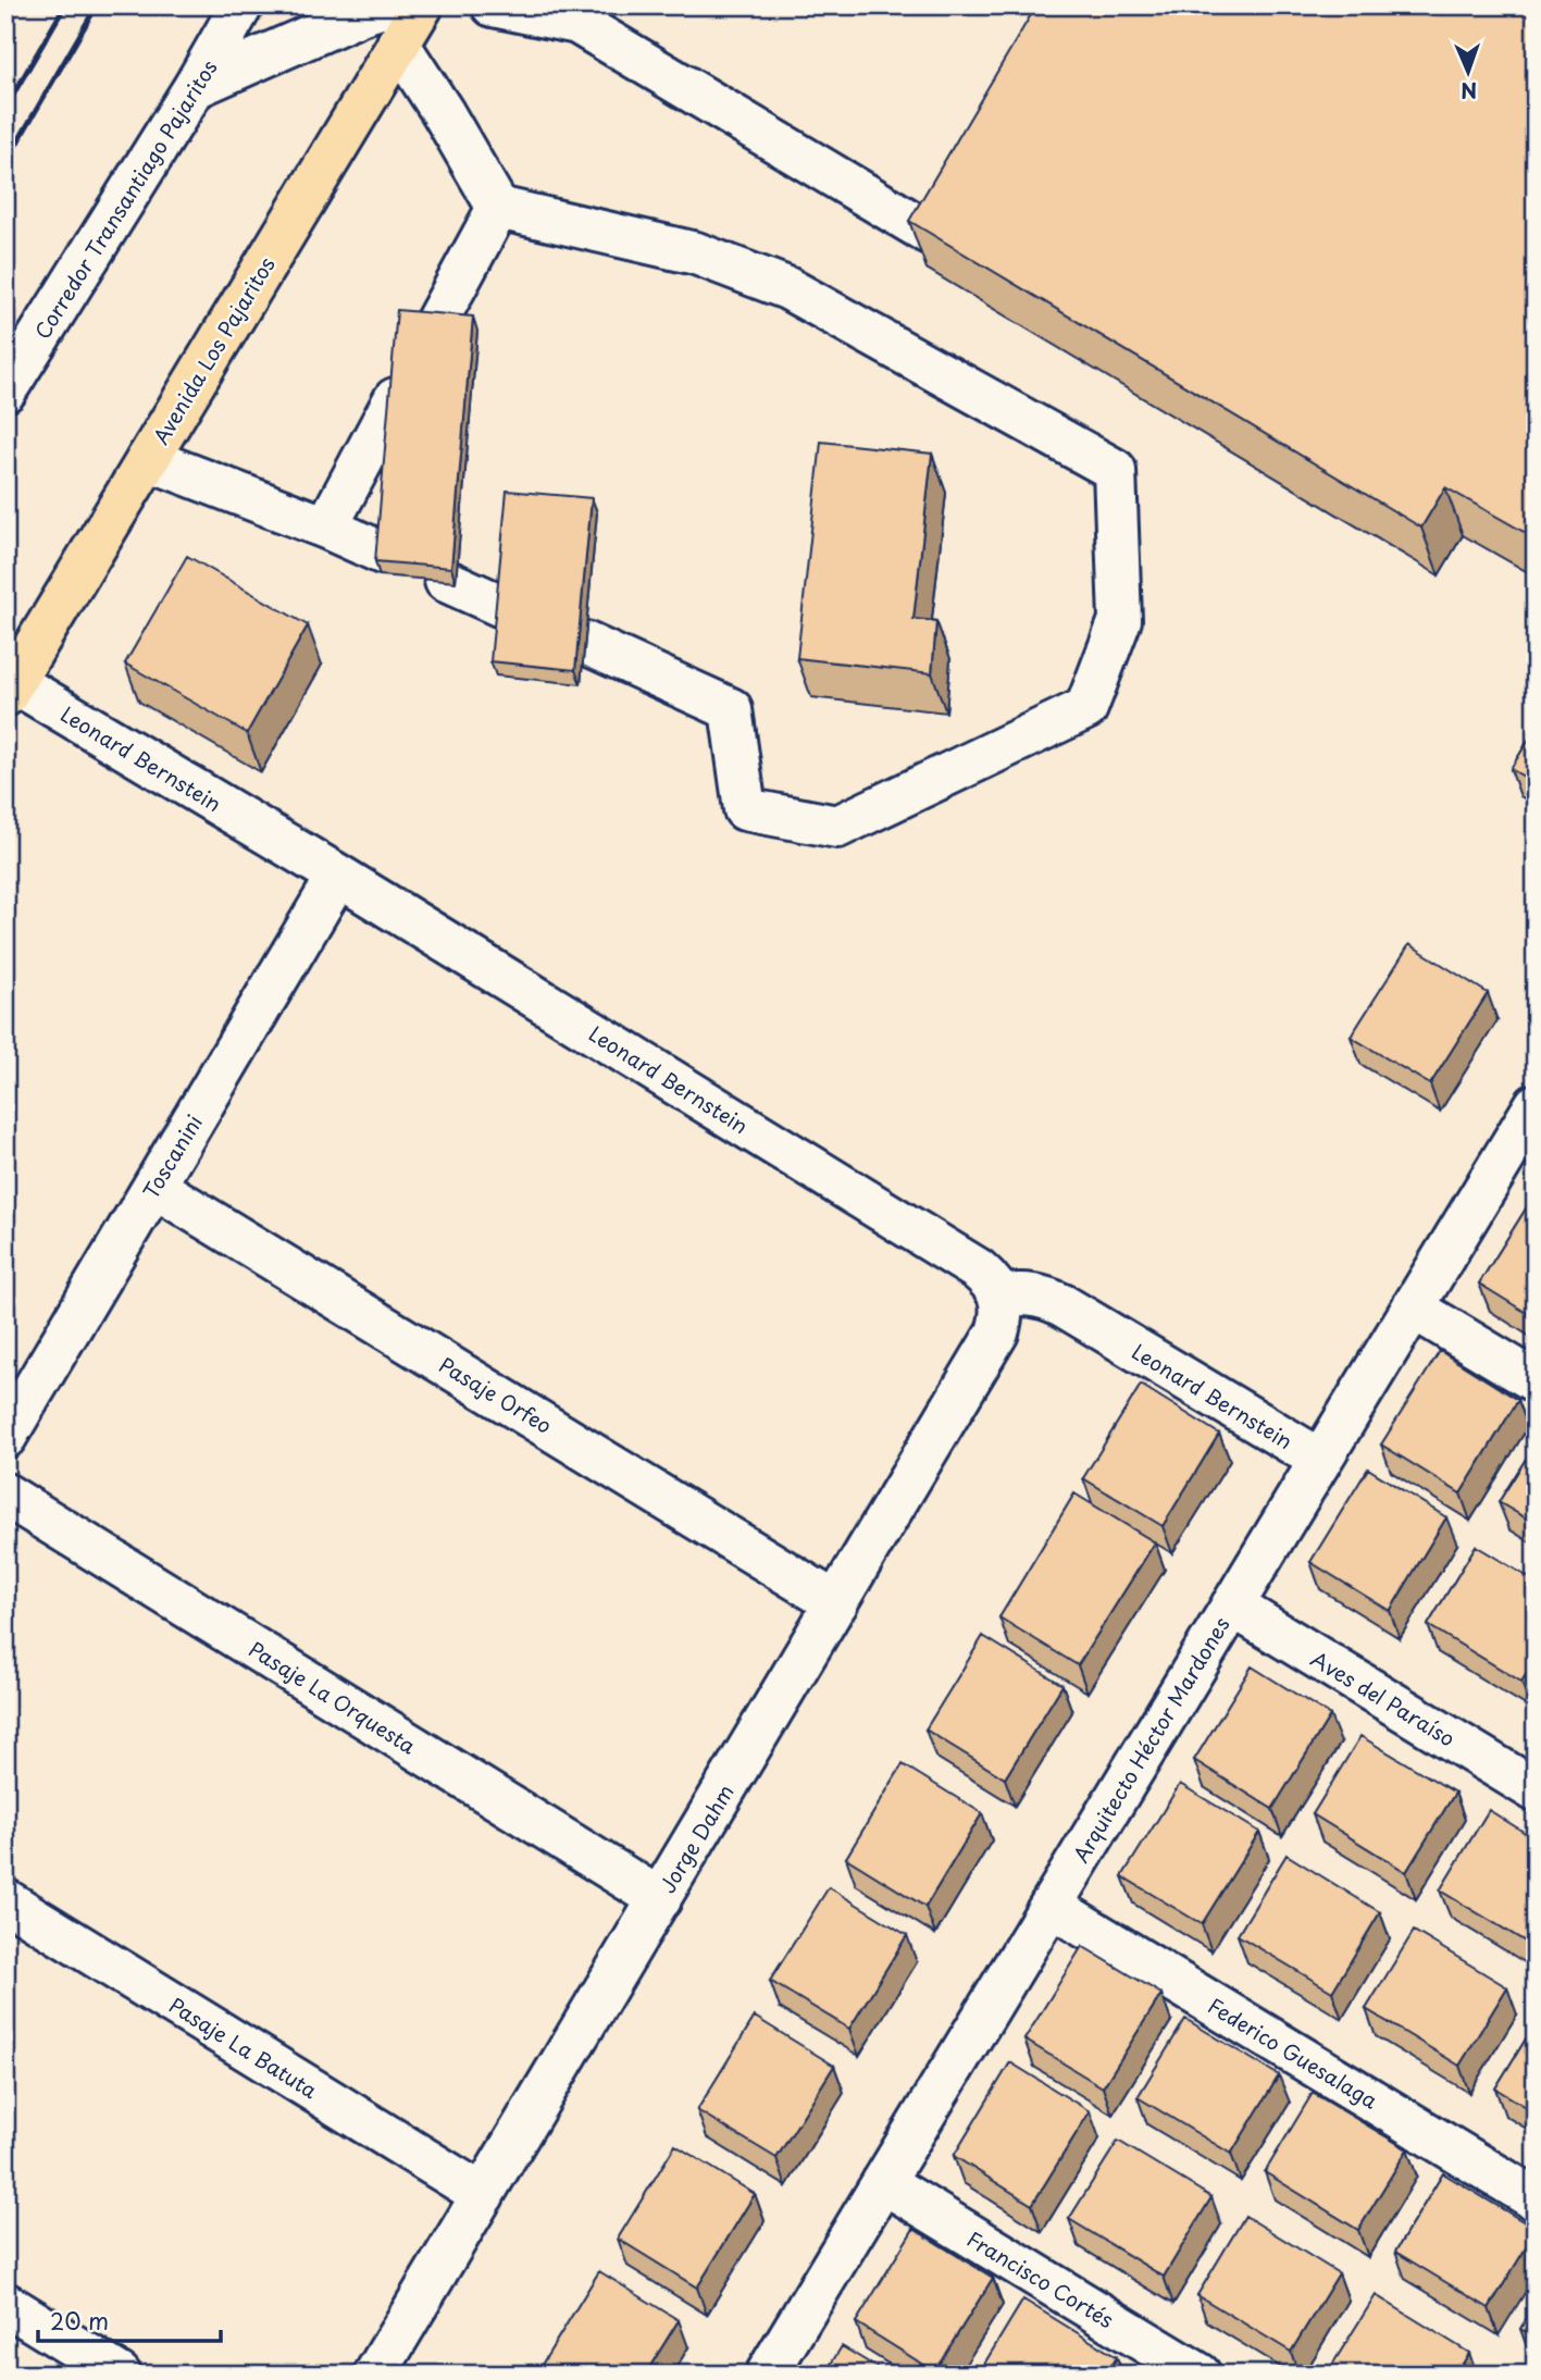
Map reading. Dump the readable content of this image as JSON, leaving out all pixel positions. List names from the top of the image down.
{
  "streets": {
    "main road": ["Avenida Los Pajaritos"],
    "street": [
      "Corredor Transantiago Pajaritos",
      "Leonard Bernstein",
      "Toscanini",
      "Pasaje Orfeo",
      "Pasaje La Orquesta",
      "Aves del Paraíso",
      "Arquitecto Héctor Mardones",
      "Jorge Dahm",
      "Pasaje La Batuta",
      "Federico Guesalaga",
      "Francisco Cortés"
    ]
  },
  "crossings": [
    ["Avenida Los Pajaritos", "Leonard Bernstein"],
    ["Leonard Bernstein", "Toscanini"],
    ["Leonard Bernstein", "Arquitecto Héctor Mardones"],
    ["Leonard Bernstein", "Jorge Dahm"],
    ["Toscanini", "Pasaje Orfeo"],
    ["Pasaje Orfeo", "Jorge Dahm"],
    ["Pasaje La Orquesta", "Jorge Dahm"],
    ["Aves del Paraíso", "Arquitecto Héctor Mardones"],
    ["Arquitecto Héctor Mardones", "Federico Guesalaga"],
    ["Arquitecto Héctor Mardones", "Francisco Cortés"],
    ["Jorge Dahm", "Pasaje La Batuta"]
  ],
  "scale_bar": "20 m",
  "north": "bottom"
}
